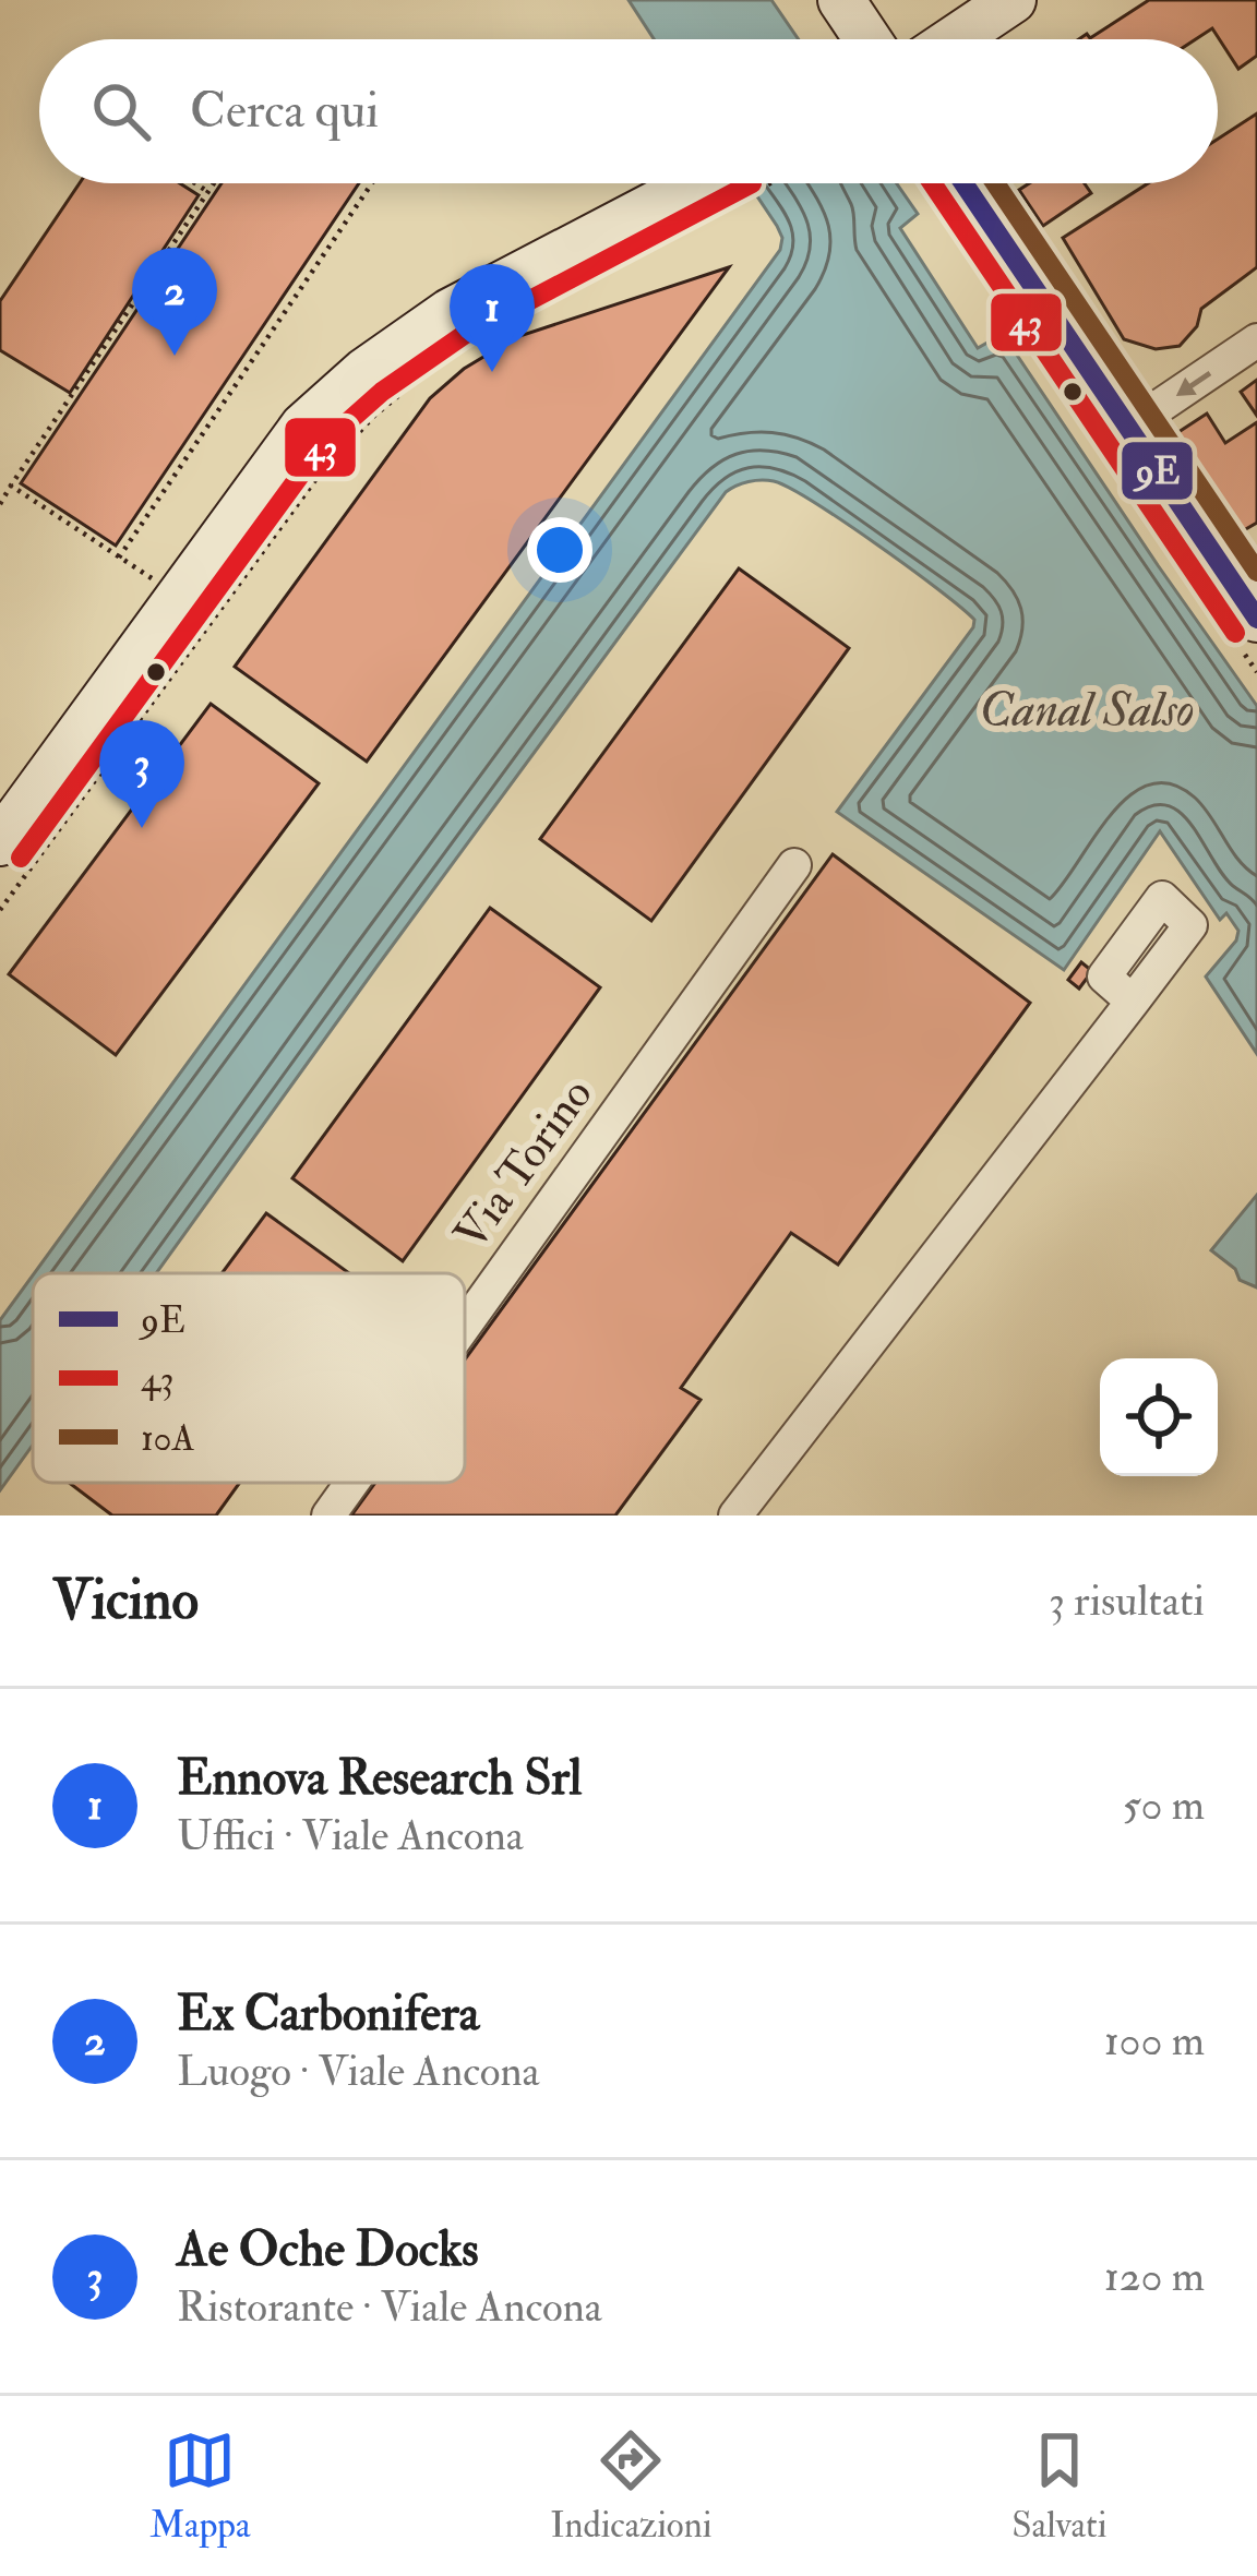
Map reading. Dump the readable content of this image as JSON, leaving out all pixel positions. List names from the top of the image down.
{
  "streets": {
    "street": ["Via Torino"]
  },
  "water": ["Canal Salso"],
  "lines": ["transit line 9E", "transit line 43", "transit line 10A"],
  "legend": ["9E", "43", "10A"],
  "page": {
    "search": "Cerca qui",
    "pins": ["2", "1", "3"],
    "heading": ["Vicino", "3 risultati"],
    "list": [
      {
        "mark": "1",
        "name": "Ennova Research Srl",
        "note": "Uffici · Viale Ancona",
        "value": "50 m"
      },
      {
        "mark": "2",
        "name": "Ex Carbonifera",
        "note": "Luogo · Viale Ancona",
        "value": "100 m"
      },
      {
        "mark": "3",
        "name": "Ae Oche Docks",
        "note": "Ristorante · Viale Ancona",
        "value": "120 m"
      }
    ],
    "nav": ["Mappa", "Indicazioni", "Salvati"]
  }
}
